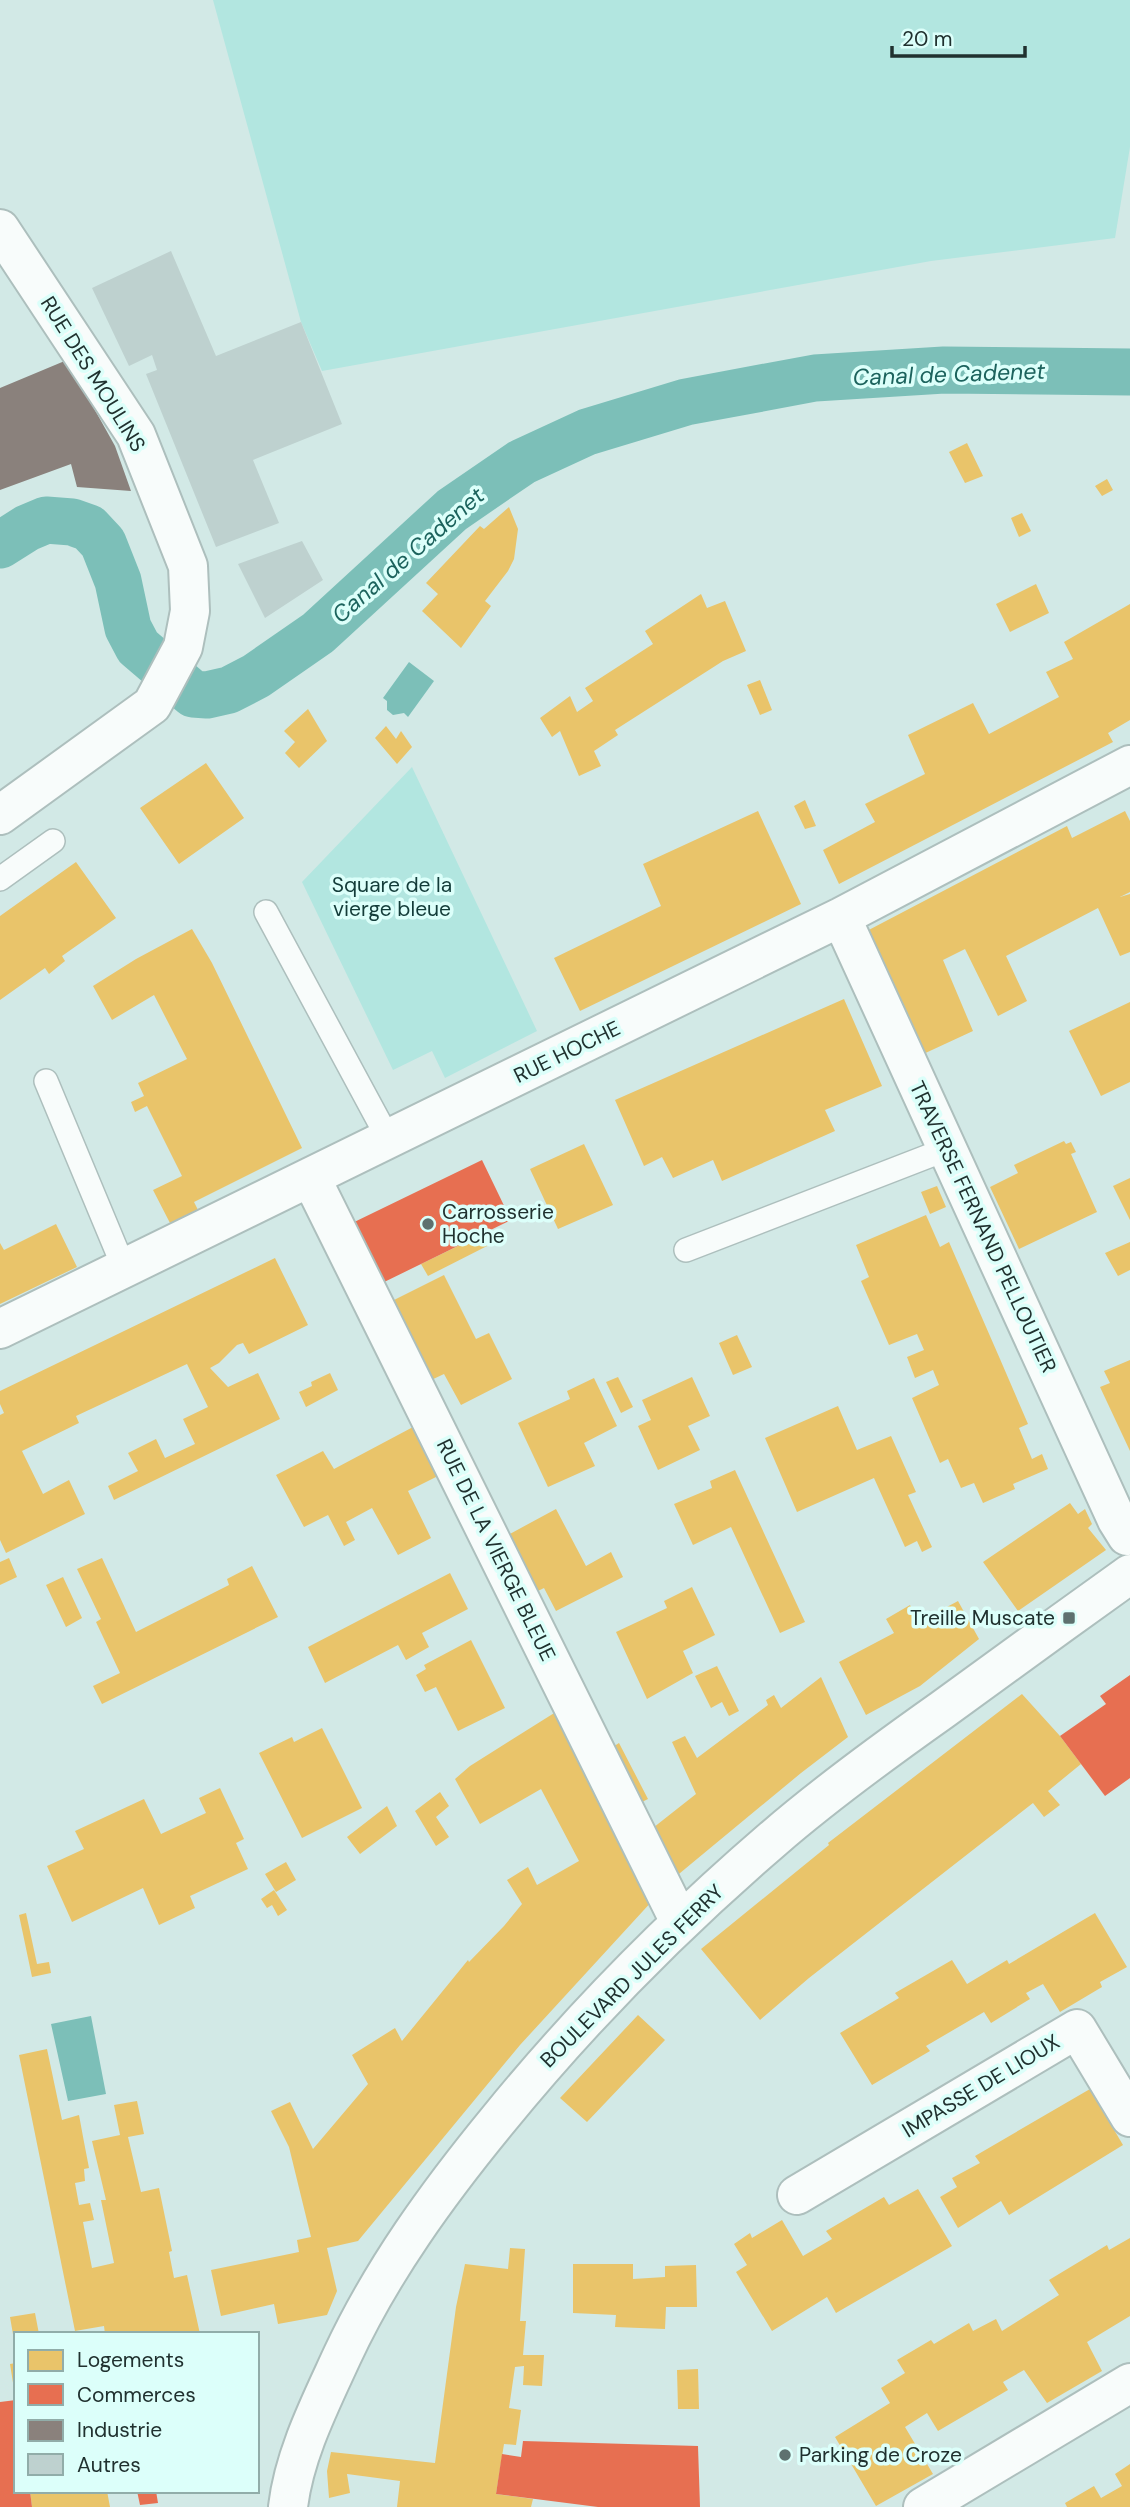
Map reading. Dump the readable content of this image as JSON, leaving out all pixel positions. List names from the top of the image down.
{
  "streets": {
    "street": [
      "RUE DES MOULINS",
      "RUE HOCHE",
      "TRAVERSE FERNAND PELLOUTIER",
      "RUE DE LA VIERGE BLEUE",
      "BOULEVARD JULES FERRY",
      "IMPASSE DE LIOUX"
    ]
  },
  "crossings": [
    ["RUE HOCHE", "TRAVERSE FERNAND PELLOUTIER"],
    ["RUE HOCHE", "RUE DE LA VIERGE BLEUE"],
    ["RUE DE LA VIERGE BLEUE", "BOULEVARD JULES FERRY"]
  ],
  "water": ["Canal de Cadenet"],
  "parks": ["Square de la vierge bleue"],
  "places": {
    "other": ["Carrosserie Hoche", "Parking de Croze"],
    "transit": ["Treille Muscate"]
  },
  "legend": [
    "Logements",
    "Commerces",
    "Industrie",
    "Autres"
  ],
  "scale_bar": "20 m"
}
